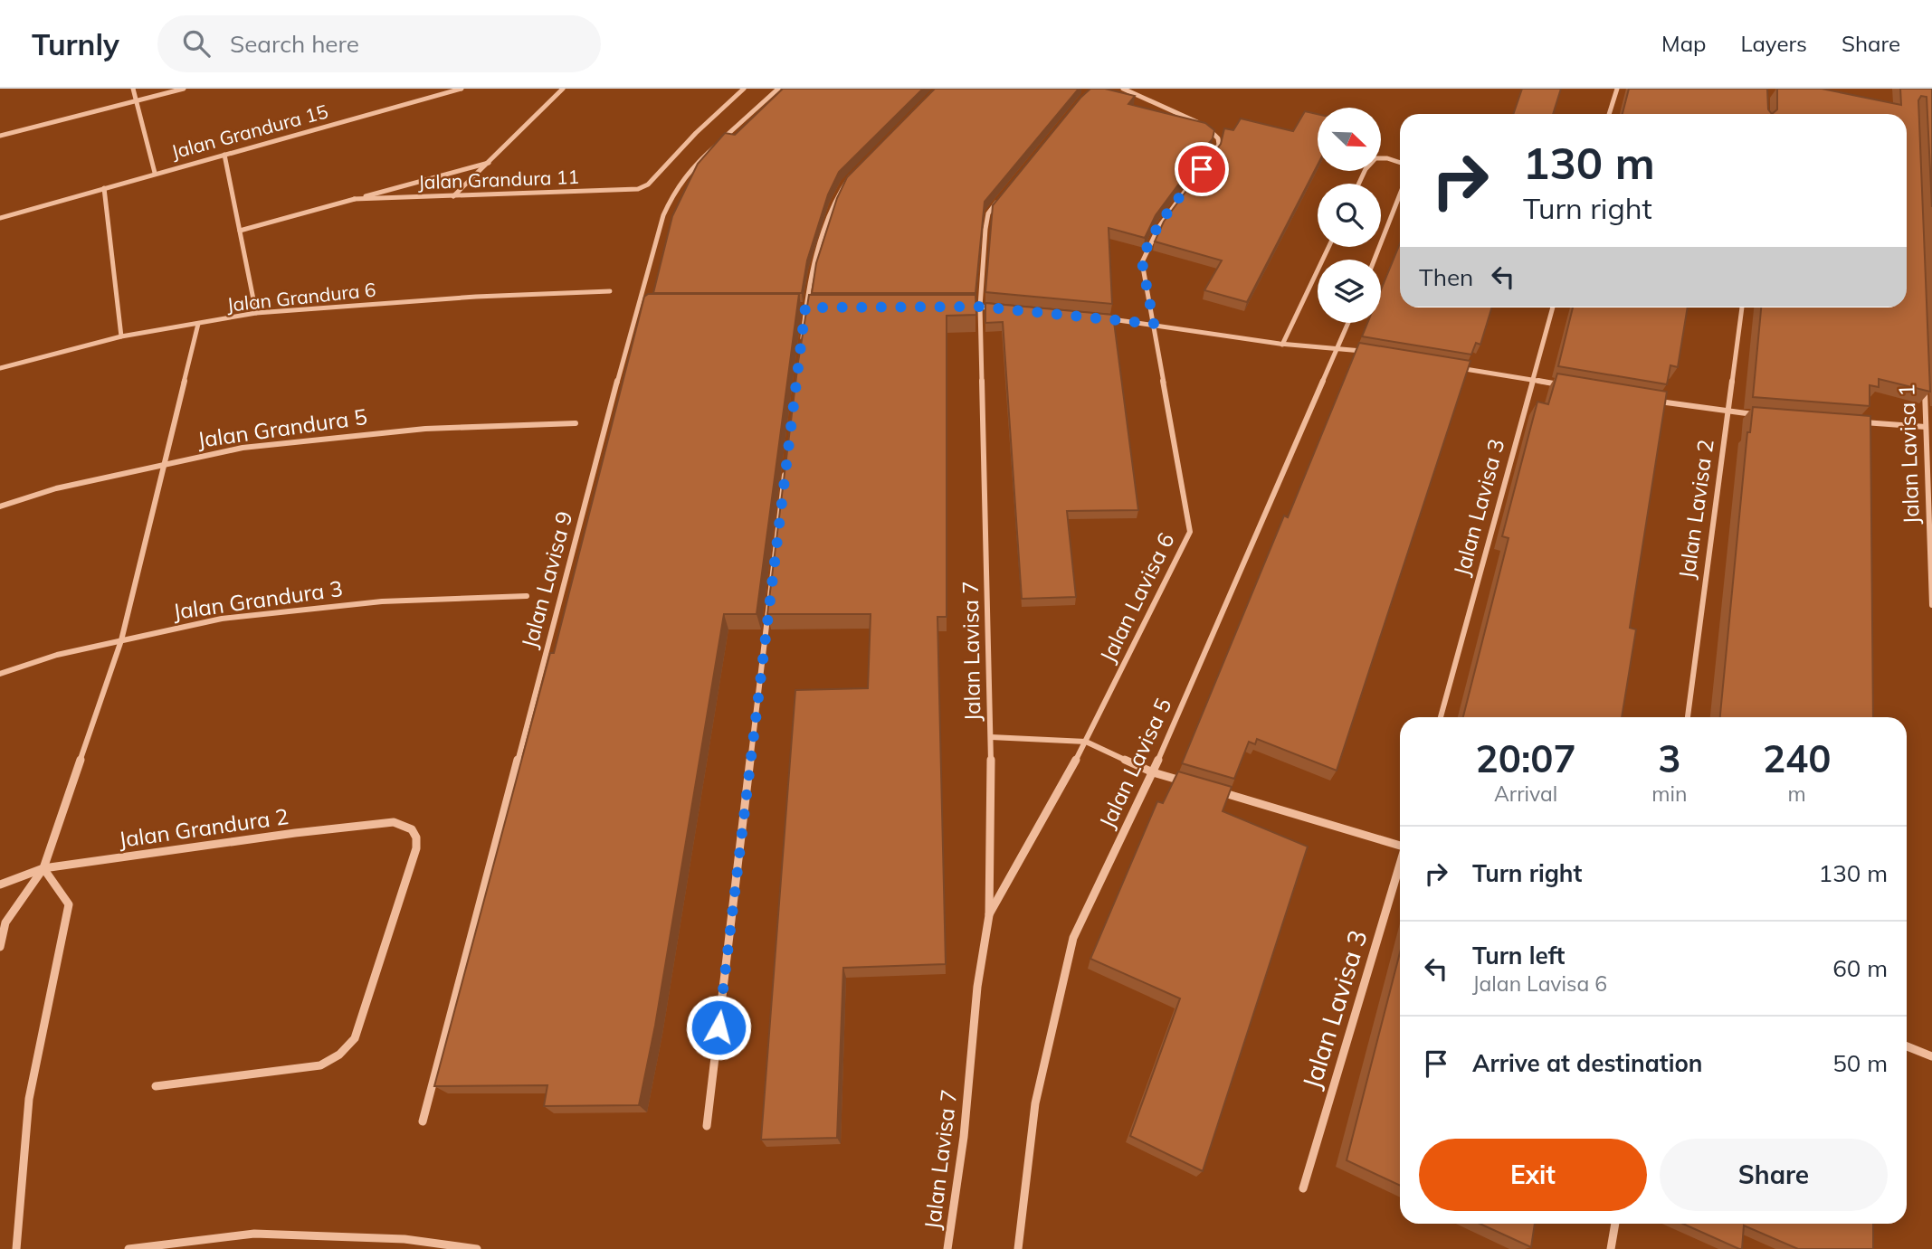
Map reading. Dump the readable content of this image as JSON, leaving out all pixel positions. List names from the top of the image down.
{
  "streets": {
    "street": [
      "Jalan Grandura 15",
      "Jalan Grandura 11",
      "Jalan Grandura 6",
      "Jalan Grandura 5",
      "Jalan Lavisa 1",
      "Jalan Lavisa 3",
      "Jalan Lavisa 2",
      "Jalan Lavisa 9",
      "Jalan Lavisa 6",
      "Jalan Grandura 3",
      "Jalan Lavisa 7",
      "Jalan Lavisa 5",
      "Jalan Grandura 2"
    ]
  },
  "crossings": [
    ["Jalan Lavisa 6", "Jalan Lavisa 7"]
  ],
  "north": "bottom right",
  "page": {
    "header": "Turnly",
    "search": "Search here",
    "nav": ["Map", "Layers", "Share"],
    "turn": ["130 m", "Turn right"],
    "then": "Then",
    "eta": [
      "20:07",
      "Arrival",
      "3",
      "min",
      "240",
      "m"
    ],
    "list": [
      {
        "name": "Turn right",
        "value": "130 m"
      },
      {
        "name": "Turn left",
        "note": "Jalan Lavisa 6",
        "value": "60 m"
      },
      {
        "name": "Arrive at destination",
        "value": "50 m"
      }
    ],
    "buttons": ["Exit", "Share"]
  }
}
